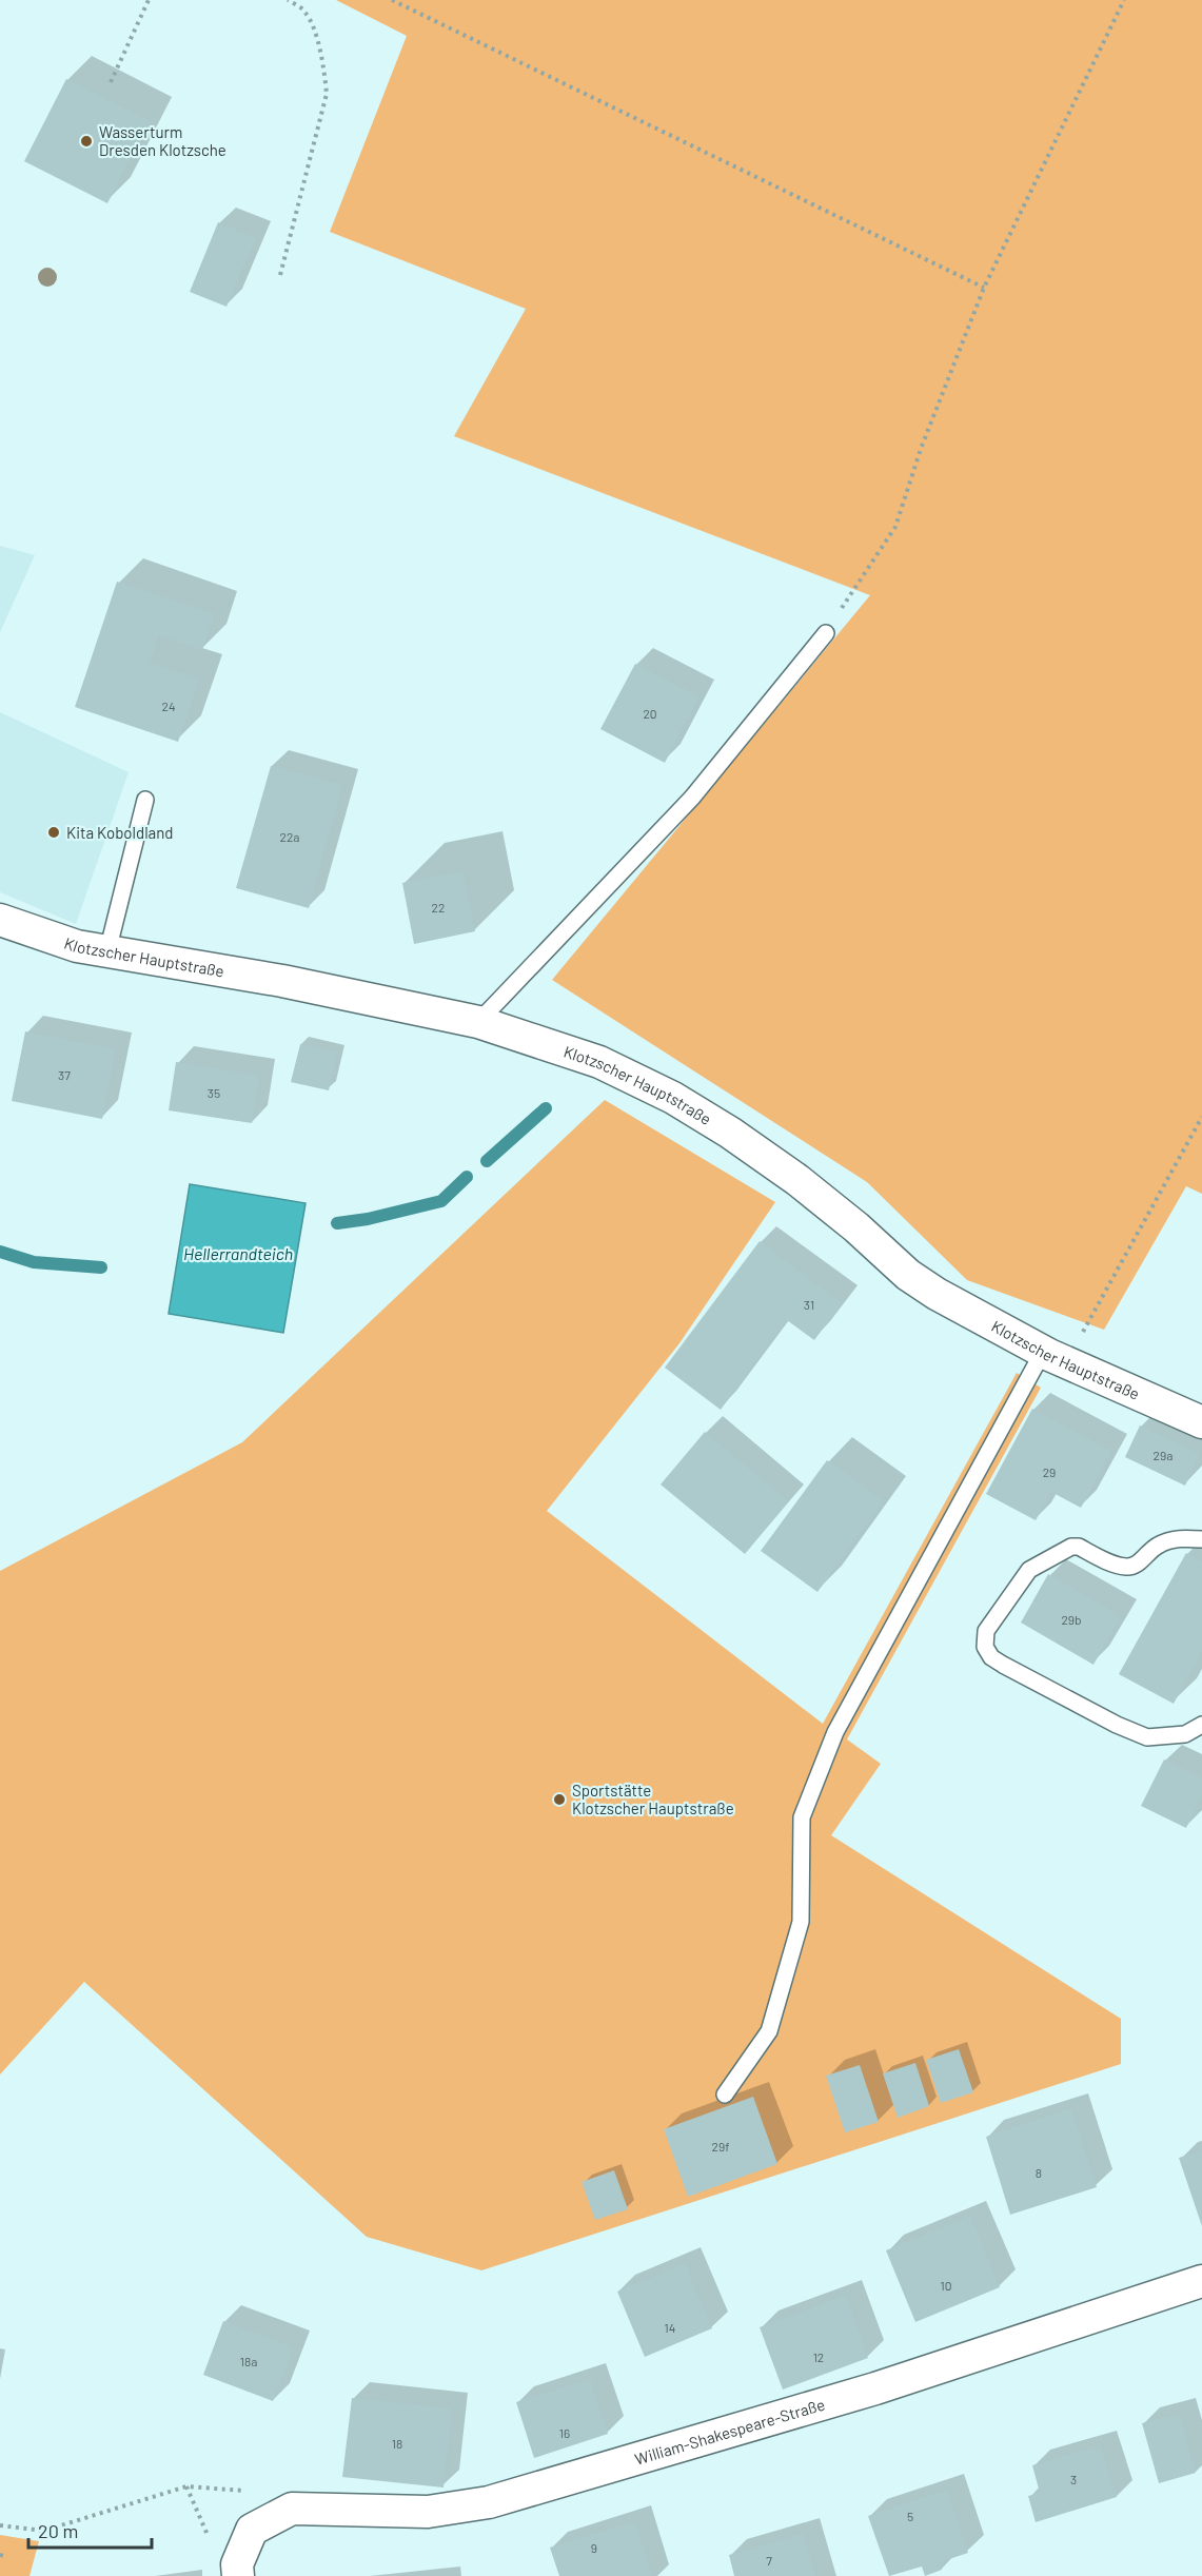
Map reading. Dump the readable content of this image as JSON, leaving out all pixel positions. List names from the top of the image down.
{
  "streets": {
    "street": ["Klotzscher Hauptstraße", "William-Shakespeare-Straße"]
  },
  "water": ["Hellerrandteich"],
  "places": ["Wasserturm Dresden Klotzsche", "Kita Koboldland", "Sportstätte Klotzscher Hauptstraße"],
  "house_numbers": [
    "24",
    "20",
    "22a",
    "22",
    "37",
    "35",
    "31",
    "29a",
    "29",
    "29b",
    "29f",
    "8",
    "10",
    "14",
    "12",
    "18a",
    "16",
    "18",
    "3",
    "5",
    "9",
    "7"
  ],
  "scale_bar": "20 m"
}
